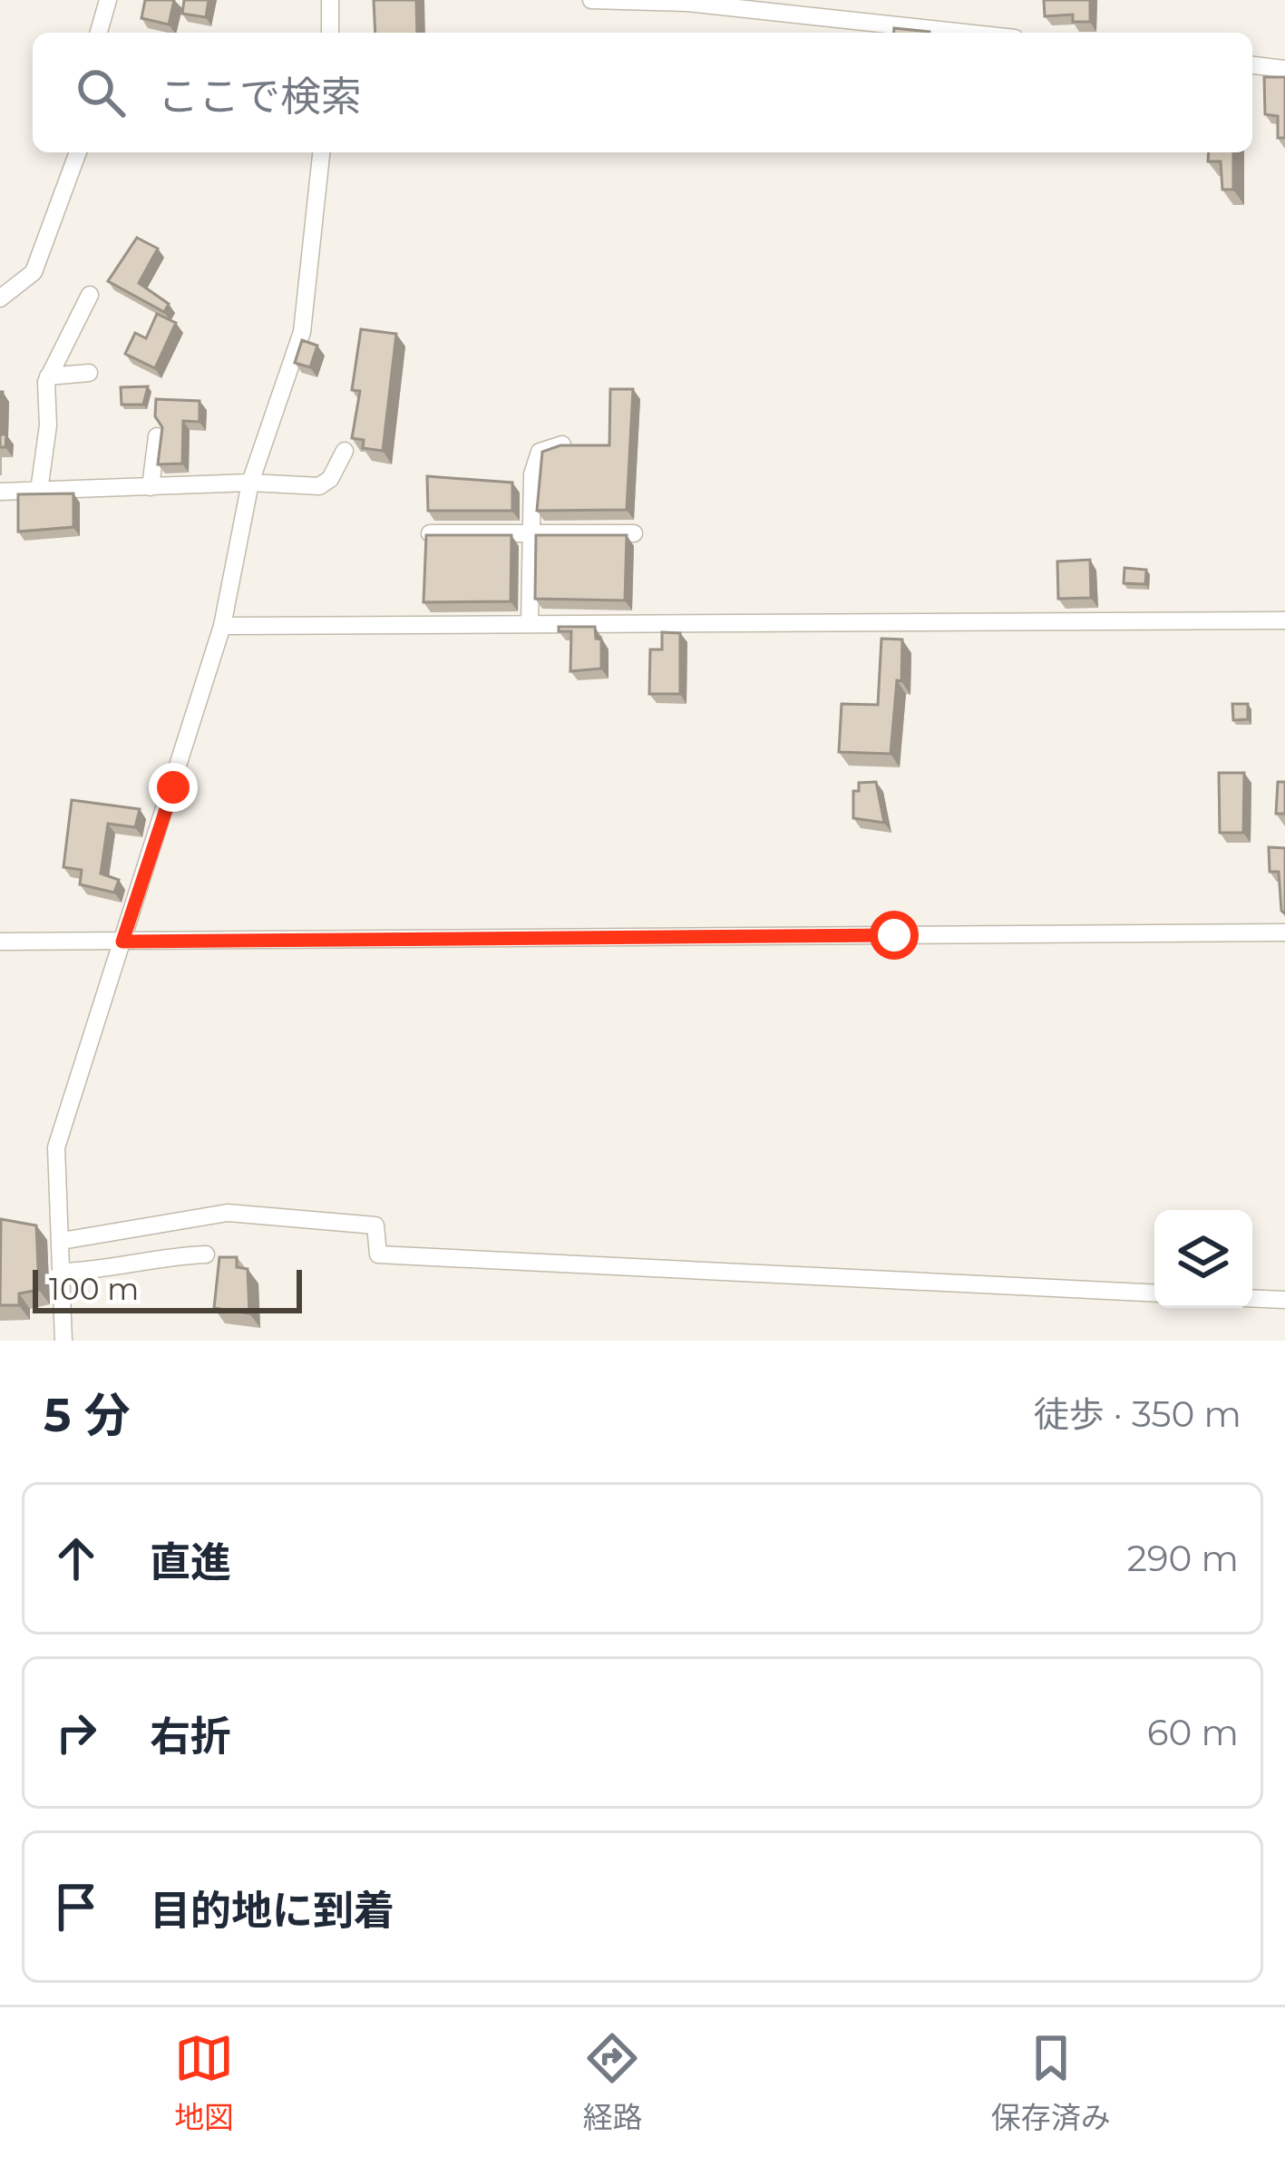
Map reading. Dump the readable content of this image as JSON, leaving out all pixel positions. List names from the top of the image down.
{
  "scale_bar": "100 m",
  "page": {
    "search": "ここで検索",
    "scale": "100 m",
    "heading": ["5 分", "徒歩 · 350 m"],
    "list": [
      ["直進", "290 m"],
      ["右折", "60 m"],
      "目的地に到着"
    ],
    "nav": ["地図", "経路", "保存済み"]
  }
}
